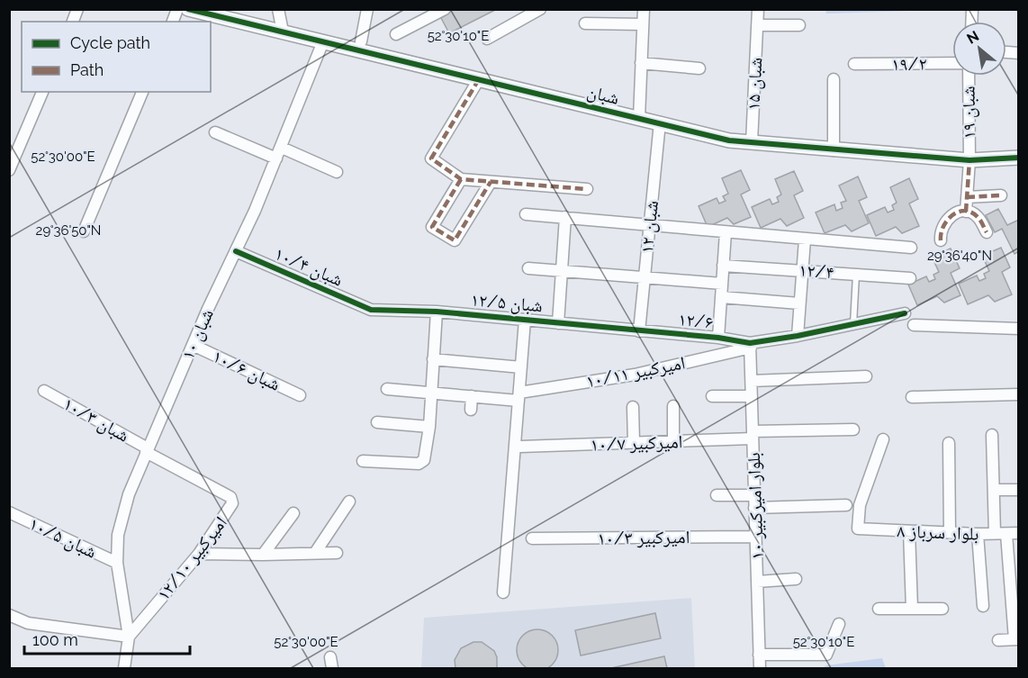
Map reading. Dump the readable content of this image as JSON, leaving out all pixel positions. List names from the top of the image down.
{
  "streets": {
    "street": [
      "۱۹/۲",
      "۱۵ شبان",
      "شبان",
      "۱۹ شبان",
      "۱۲ شبان",
      "۱۰/۴ شبان",
      "۱۲/۴",
      "۱۲/۵ شبان",
      "۱۲/۶",
      "۱۰ شبان",
      "۱۰/۶ شبان",
      "۱۰/۱۱ امیرکبیر",
      "۱۰/۳ شبان",
      "۱۰/۷ امیرکبیر",
      "۱۰ بلوار امیرکبیر",
      "۸ بلوار سرباز",
      "۱۰/۵ شبان",
      "۱۰/۳ امیرکبیر",
      "۱۲/۱۰ امیرکبیر"
    ]
  },
  "crossings": [
    ["۱۵ شبان", "شبان"],
    ["شبان", "۱۹ شبان"],
    ["شبان", "۱۲ شبان"],
    ["شبان", "۱۰ شبان"],
    ["۱۲ شبان", "۱۲/۵ شبان"],
    ["۱۲ شبان", "۱۲/۶"],
    ["۱۰/۴ شبان", "۱۲/۵ شبان"],
    ["۱۰/۴ شبان", "۱۰ شبان"],
    ["۱۲/۵ شبان", "۱۲/۶"],
    ["۱۲/۶", "۱۰/۱۱ امیرکبیر"],
    ["۱۲/۶", "۱۰ بلوار امیرکبیر"],
    ["۱۰ شبان", "۱۰/۶ شبان"],
    ["۱۰ شبان", "۱۰/۳ شبان"],
    ["۱۰ شبان", "۱۰/۵ شبان"],
    ["۱۰ شبان", "۱۲/۱۰ امیرکبیر"],
    ["۱۰/۱۱ امیرکبیر", "۱۰ بلوار امیرکبیر"],
    ["۱۰/۳ شبان", "۱۲/۱۰ امیرکبیر"],
    ["۱۰/۷ امیرکبیر", "۱۰ بلوار امیرکبیر"],
    ["۱۰ بلوار امیرکبیر", "۱۰/۳ امیرکبیر"]
  ],
  "legend": ["Cycle path", "Path"],
  "scale_bar": "100 m",
  "north": "top left",
  "coordinates": [
    "52°30'10\"E",
    "52°30'00\"E",
    "29°36'50\"N",
    "29°36'40\"N"
  ]
}
